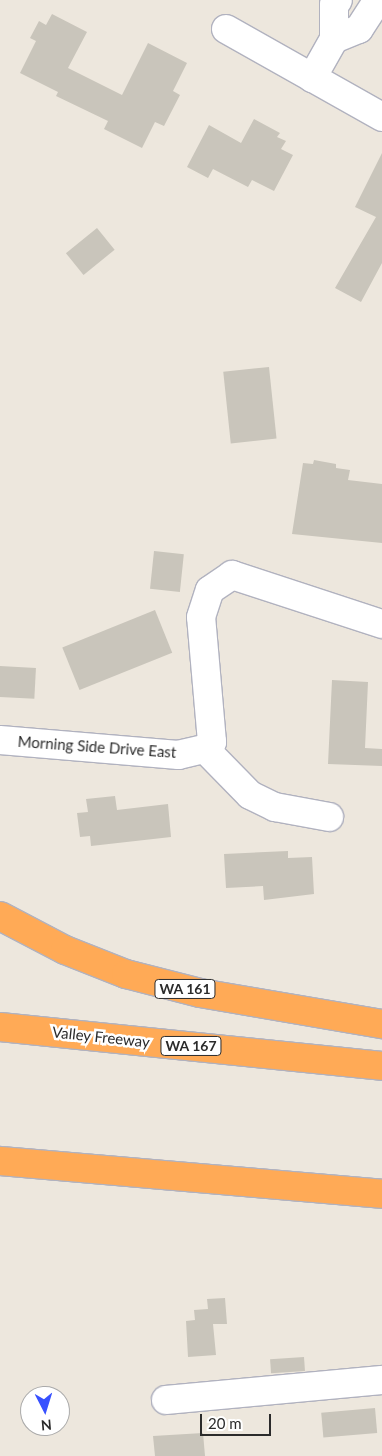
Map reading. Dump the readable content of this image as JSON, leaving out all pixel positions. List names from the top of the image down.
{
  "streets": {
    "highway": ["WA 161", "Valley Freeway", "WA 167"],
    "street": ["Morning Side Drive East"]
  },
  "scale_bar": "20 m",
  "north": "bottom"
}
